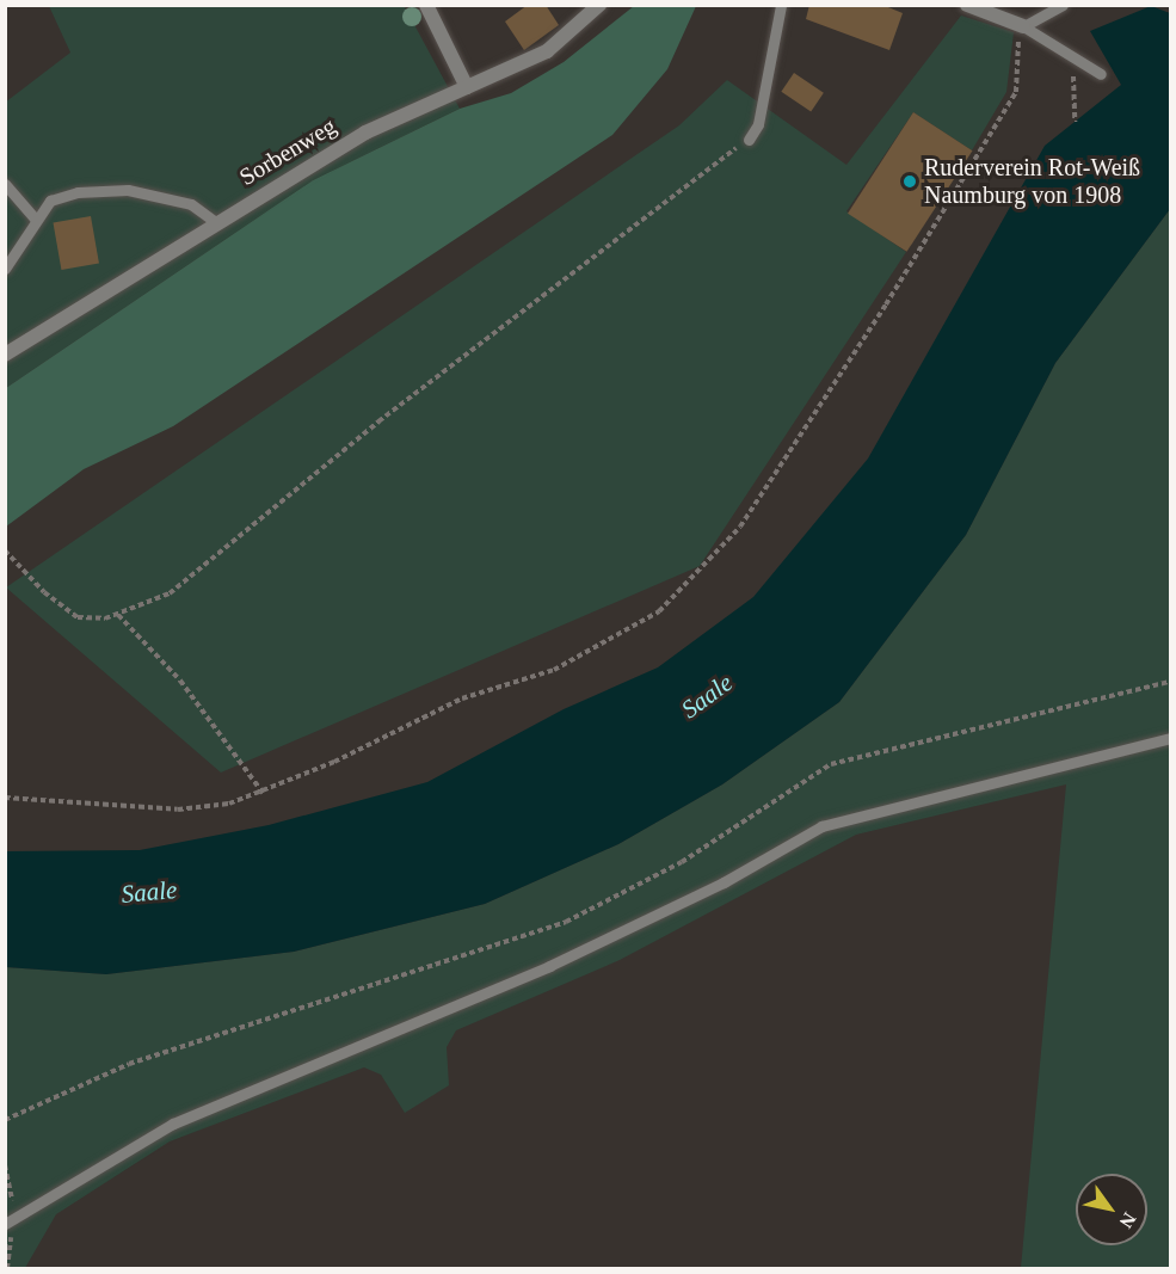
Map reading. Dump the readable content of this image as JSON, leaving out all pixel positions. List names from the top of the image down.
{
  "streets": {
    "street": ["Sorbenweg"]
  },
  "water": ["Saale"],
  "places": ["Ruderverein Rot-Weiß Naumburg von 1908"],
  "north": "bottom right"
}
